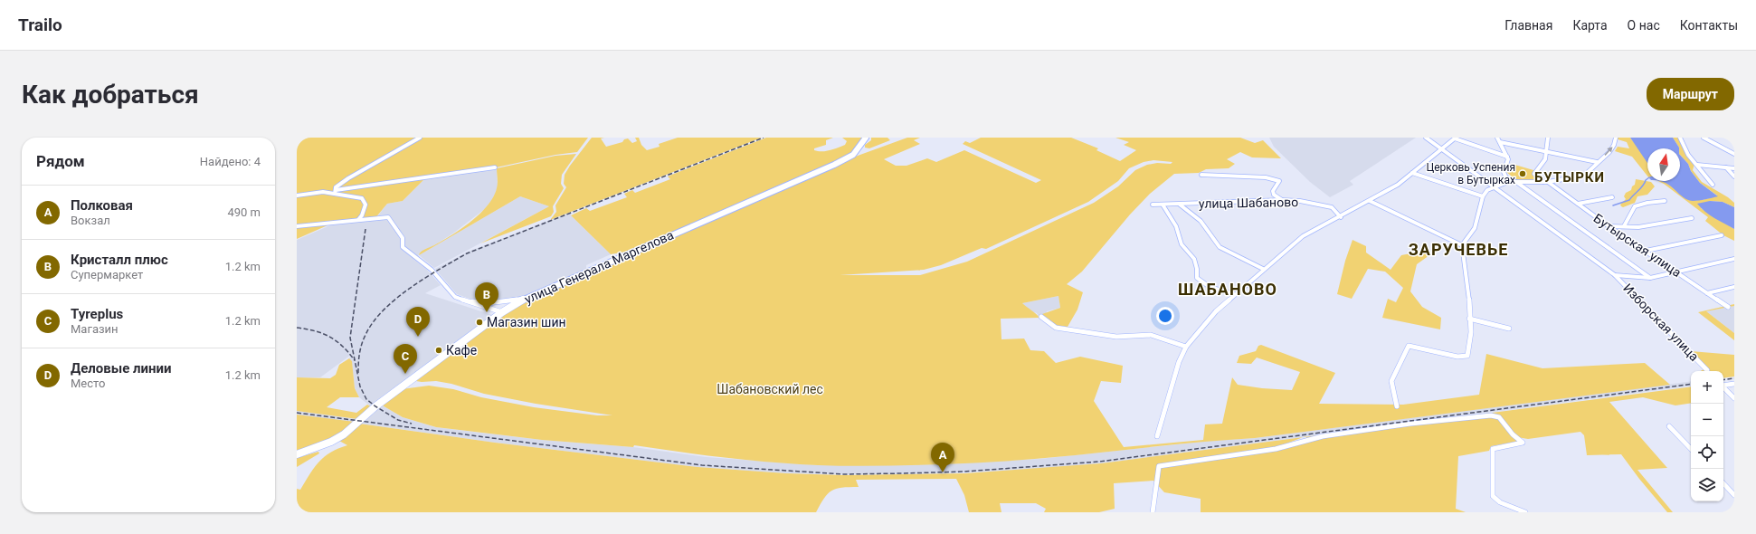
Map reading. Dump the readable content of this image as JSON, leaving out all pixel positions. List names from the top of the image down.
{
  "streets": {
    "main road": ["улица Генерала Маргелова"],
    "street": ["улица Шабаново", "Бутырская улица", "Изборская улица"]
  },
  "districts": ["БУТЫРКИ", "ЗАРУЧЕВЬЕ", "ШАБАНОВО"],
  "parks": ["Шабановский лес"],
  "places": ["Церковь Успения в Бутырках", "Магазин шин", "Кафе"],
  "north": "top",
  "page": {
    "header": "Trailo",
    "nav": [
      "Главная",
      "Карта",
      "О нас",
      "Контакты"
    ],
    "buttons": "Маршрут",
    "title": "Как добраться",
    "heading": ["Рядом", "Найдено: 4"],
    "list": [
      {
        "mark": "A",
        "name": "Полковая",
        "note": "Вокзал",
        "value": "490 m"
      },
      {
        "mark": "B",
        "name": "Кристалл плюс",
        "note": "Супермаркет",
        "value": "1.2 km"
      },
      {
        "mark": "C",
        "name": "Tyreplus",
        "note": "Магазин",
        "value": "1.2 km"
      },
      {
        "mark": "D",
        "name": "Деловые линии",
        "note": "Место",
        "value": "1.2 km"
      }
    ],
    "pins": [
      "B",
      "D",
      "C",
      "A"
    ],
    "map_buttons": ["+", "−"]
  }
}
